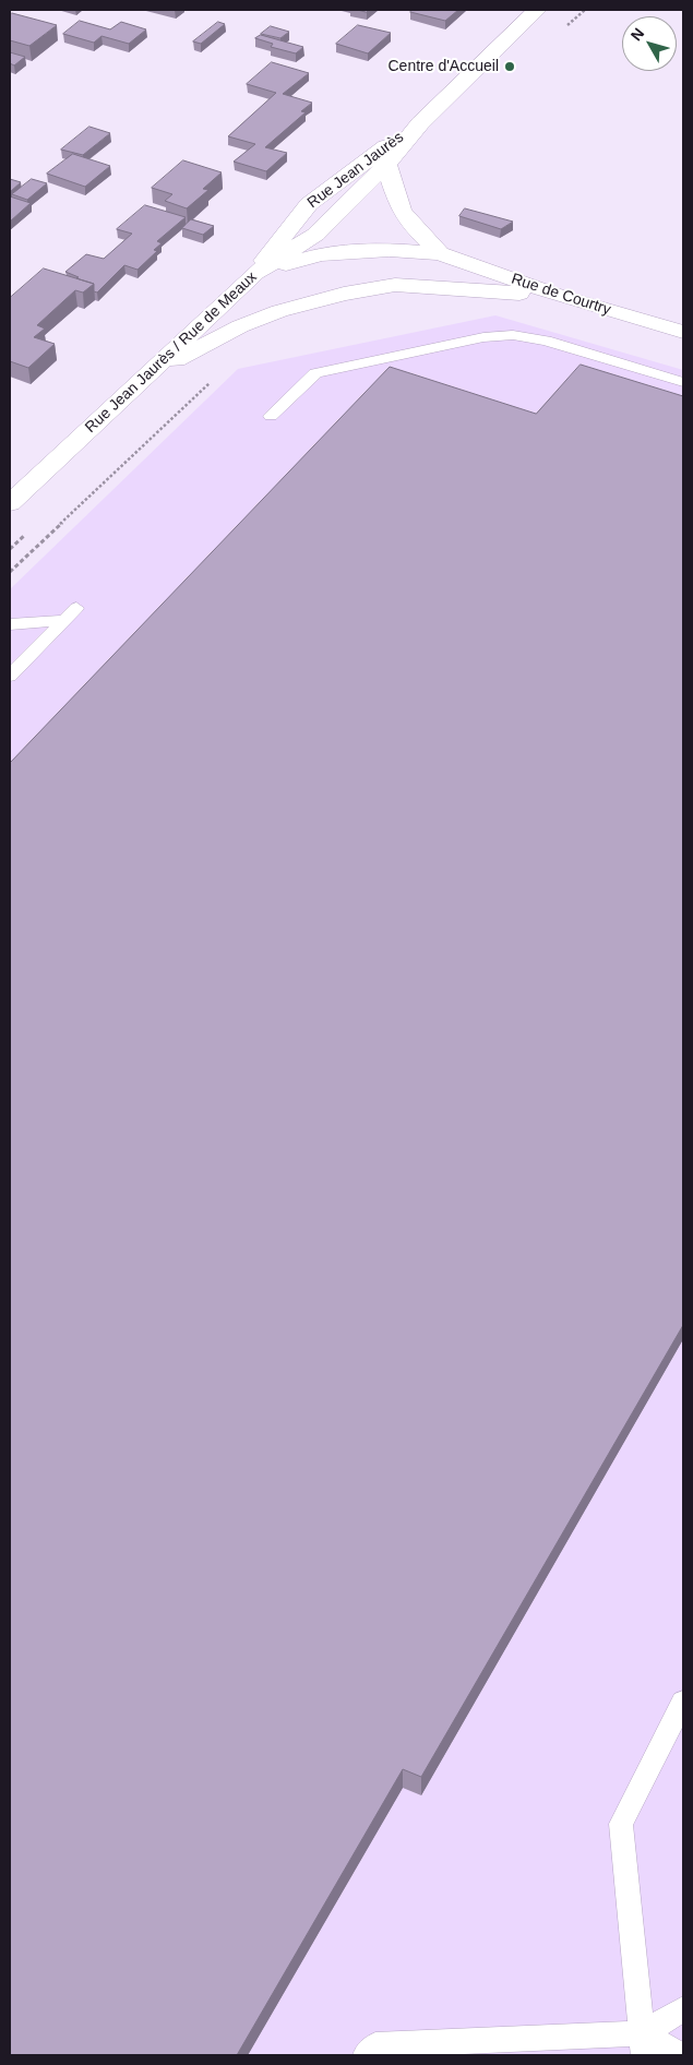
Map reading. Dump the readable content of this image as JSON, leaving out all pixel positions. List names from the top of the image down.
{
  "streets": {
    "main road": ["Rue Jean Jaurès", "Rue de Courtry", "Rue Jean Jaurès / Rue de Meaux"]
  },
  "crossings": [
    ["Rue Jean Jaurès", "Rue de Courtry"],
    ["Rue Jean Jaurès", "Rue Jean Jaurès / Rue de Meaux"],
    ["Rue de Courtry", "Rue Jean Jaurès / Rue de Meaux"]
  ],
  "places": ["Centre d'Accueil"],
  "north": "top left"
}
